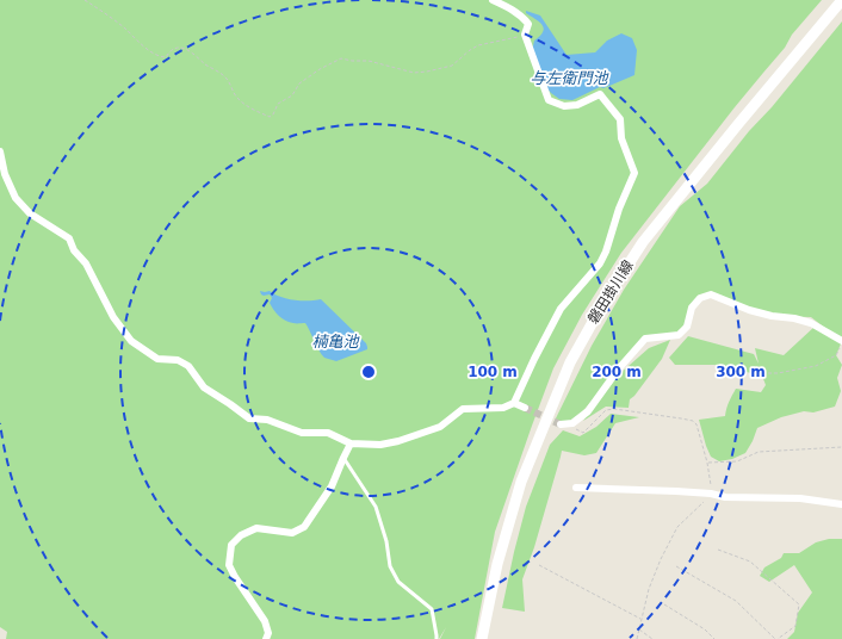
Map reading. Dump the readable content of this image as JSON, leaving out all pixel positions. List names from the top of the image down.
{
  "streets": {
    "main road": ["磐田掛川線"]
  },
  "water": ["与左衛門池", "楠亀池"],
  "rings": ["100 m", "200 m", "300 m"]
}
